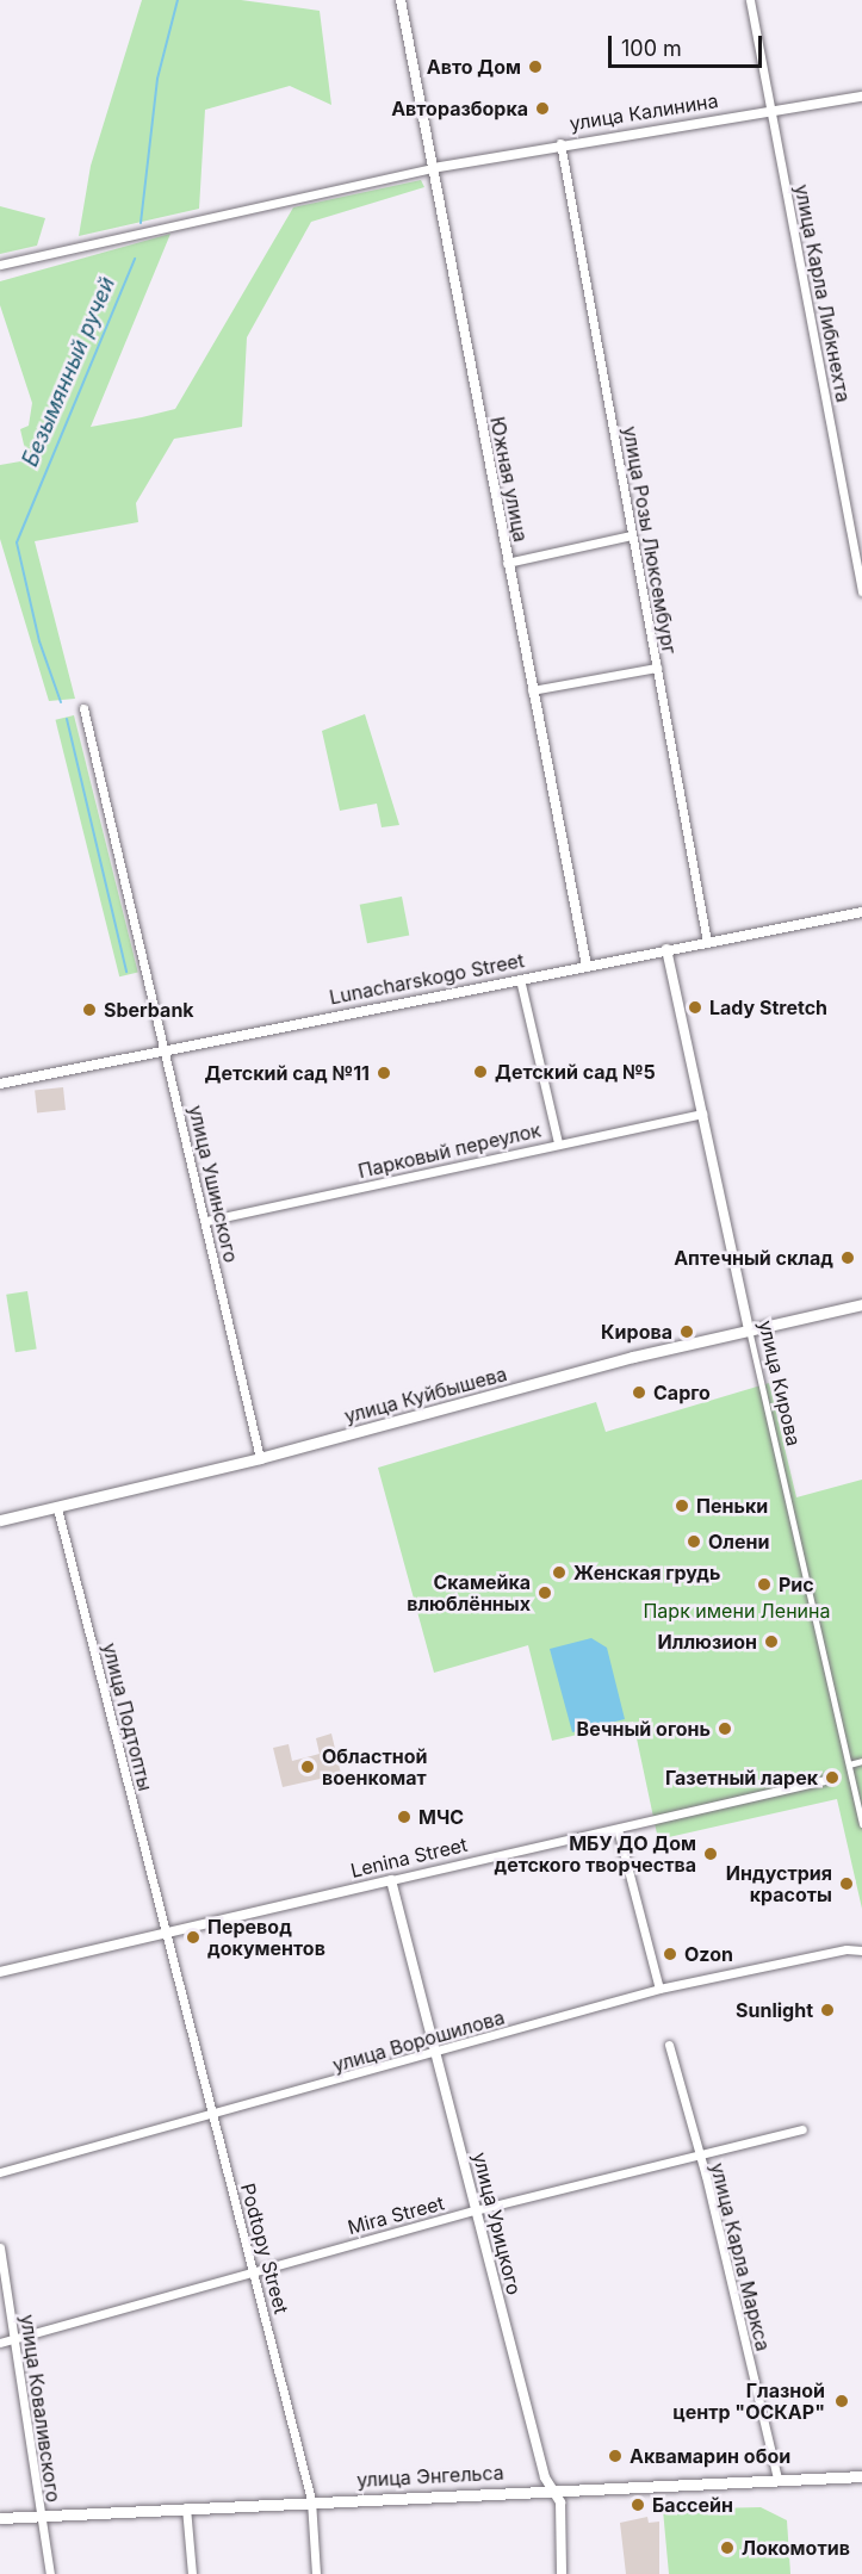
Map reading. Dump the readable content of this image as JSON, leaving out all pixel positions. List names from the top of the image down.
{
  "streets": {
    "main road": ["улица Куйбышева", "улица Энгельса"],
    "street": [
      "улица Калинина",
      "улица Карла Либкнехта",
      "Южная улица",
      "улица Розы Люксембург",
      "Lunacharskogo Street",
      "Парковый переулок",
      "улица Ушинского",
      "улица Кирова",
      "улица Подтопты",
      "Lenina Street",
      "улица Ворошилова",
      "Mira Street",
      "улица Урицкого",
      "Podtopy Street",
      "улица Карла Маркса",
      "улица Коваливского"
    ]
  },
  "crossings": [
    ["улица Калинина", "улица Карла Либкнехта"],
    ["улица Калинина", "Южная улица"],
    ["улица Калинина", "улица Розы Люксембург"],
    ["Южная улица", "Lunacharskogo Street"],
    ["улица Розы Люксембург", "Lunacharskogo Street"],
    ["Lunacharskogo Street", "улица Ушинского"],
    ["Lunacharskogo Street", "улица Кирова"],
    ["Парковый переулок", "улица Ушинского"],
    ["Парковый переулок", "улица Кирова"],
    ["улица Ушинского", "улица Куйбышева"],
    ["улица Кирова", "улица Куйбышева"],
    ["улица Куйбышева", "улица Подтопты"],
    ["улица Подтопты", "Lenina Street"],
    ["улица Подтопты", "Podtopy Street"],
    ["Lenina Street", "улица Урицкого"],
    ["Lenina Street", "Podtopy Street"],
    ["улица Ворошилова", "улица Урицкого"],
    ["улица Ворошилова", "Podtopy Street"],
    ["Mira Street", "улица Урицкого"],
    ["Mira Street", "Podtopy Street"],
    ["Mira Street", "улица Карла Маркса"],
    ["Mira Street", "улица Коваливского"],
    ["улица Урицкого", "улица Энгельса"],
    ["Podtopy Street", "улица Энгельса"],
    ["улица Карла Маркса", "улица Энгельса"],
    ["улица Коваливского", "улица Энгельса"]
  ],
  "water": ["Безымянный ручей"],
  "parks": ["Парк имени Ленина"],
  "places": [
    "Авто Дом",
    "Авторазборка",
    "Lady Stretch",
    "Sberbank",
    "Детский сад №5",
    "Детский сад №11",
    "Аптечный склад",
    "Кирова",
    "Сарго",
    "Пеньки",
    "Олени",
    "Женская грудь",
    "Рис",
    "Скамейка влюблённых",
    "Иллюзион",
    "Вечный огонь",
    "Областной военкомат",
    "Газетный ларек",
    "МЧС",
    "МБУ ДО Дом детского творчества",
    "Индустрия красоты",
    "Перевод документов",
    "Ozon",
    "Sunlight",
    "Глазной центр \"ОСКАР\"",
    "Аквамарин обои",
    "Бассейн",
    "Локомотив"
  ],
  "scale_bar": "100 m"
}
